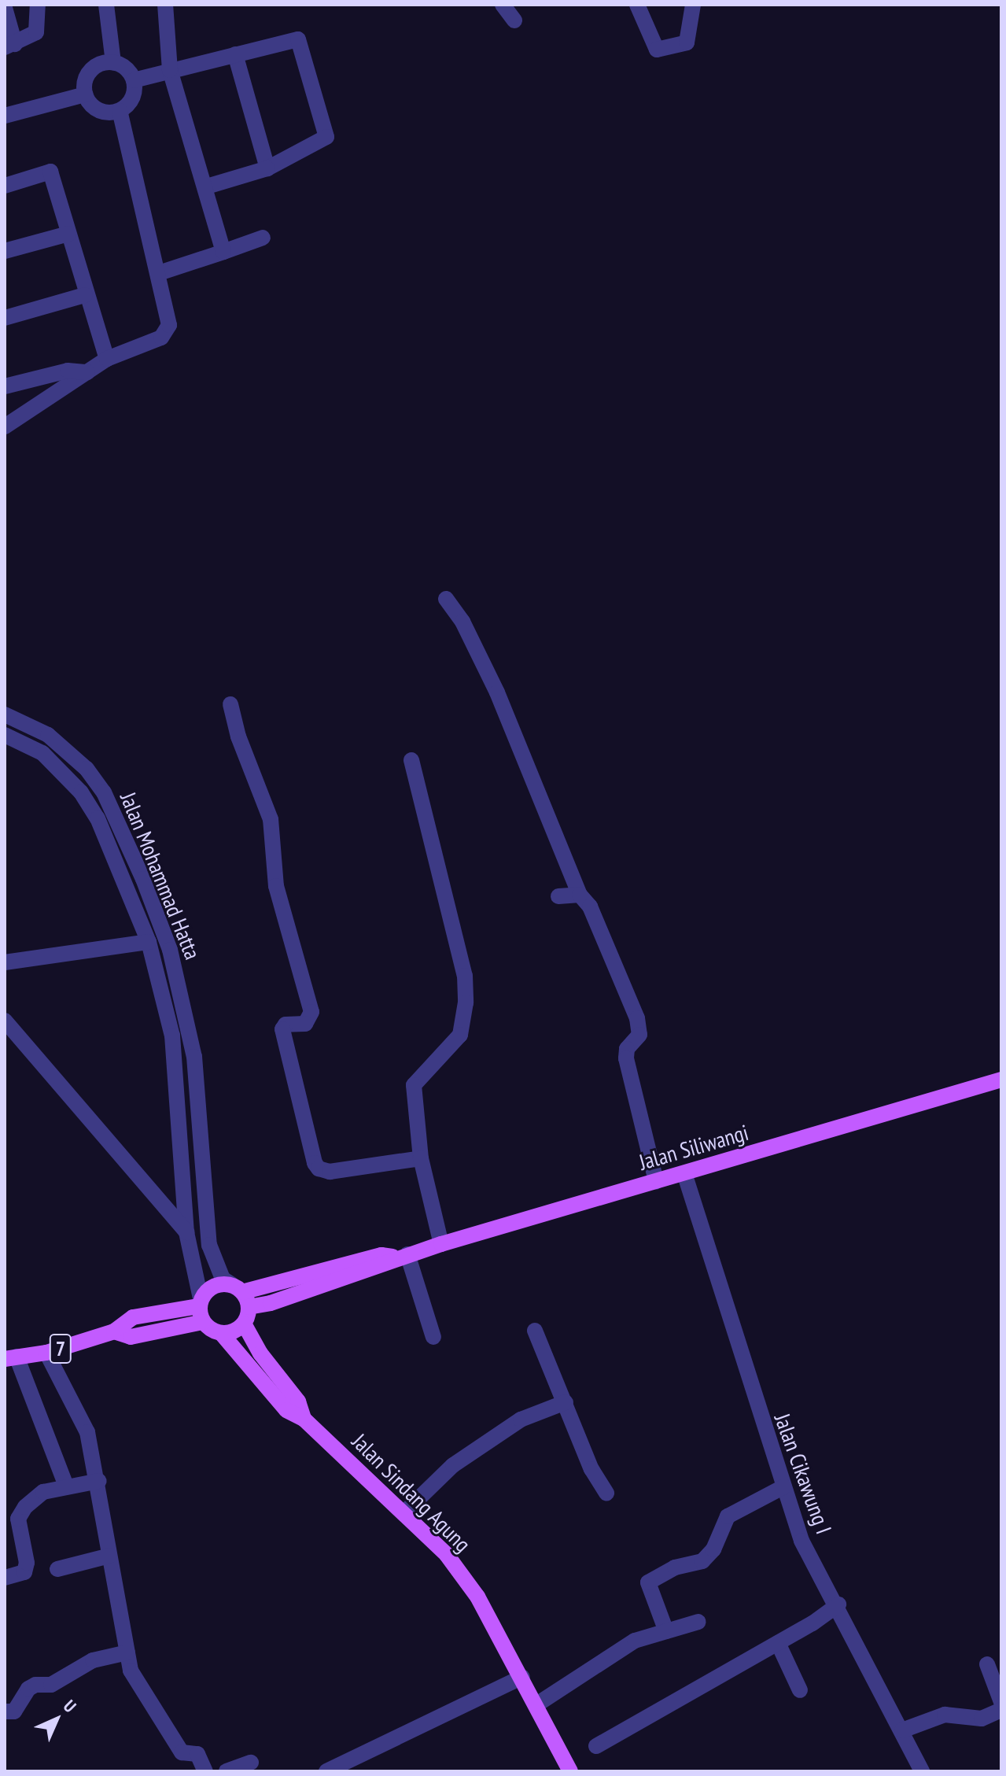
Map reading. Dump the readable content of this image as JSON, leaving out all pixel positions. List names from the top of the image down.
{
  "streets": {
    "main road": ["Jalan Siliwangi", "7", "Jalan Sindang Agung"],
    "street": ["Jalan Mohammad Hatta", "Jalan Cikawung I"]
  },
  "crossings": [
    ["Jalan Mohammad Hatta", "Jalan Siliwangi"],
    ["Jalan Mohammad Hatta", "7"],
    ["Jalan Mohammad Hatta", "Jalan Sindang Agung"],
    ["Jalan Siliwangi", "7"],
    ["Jalan Siliwangi", "Jalan Cikawung I"],
    ["Jalan Siliwangi", "Jalan Sindang Agung"],
    ["7", "Jalan Sindang Agung"]
  ],
  "north": "top right"
}
